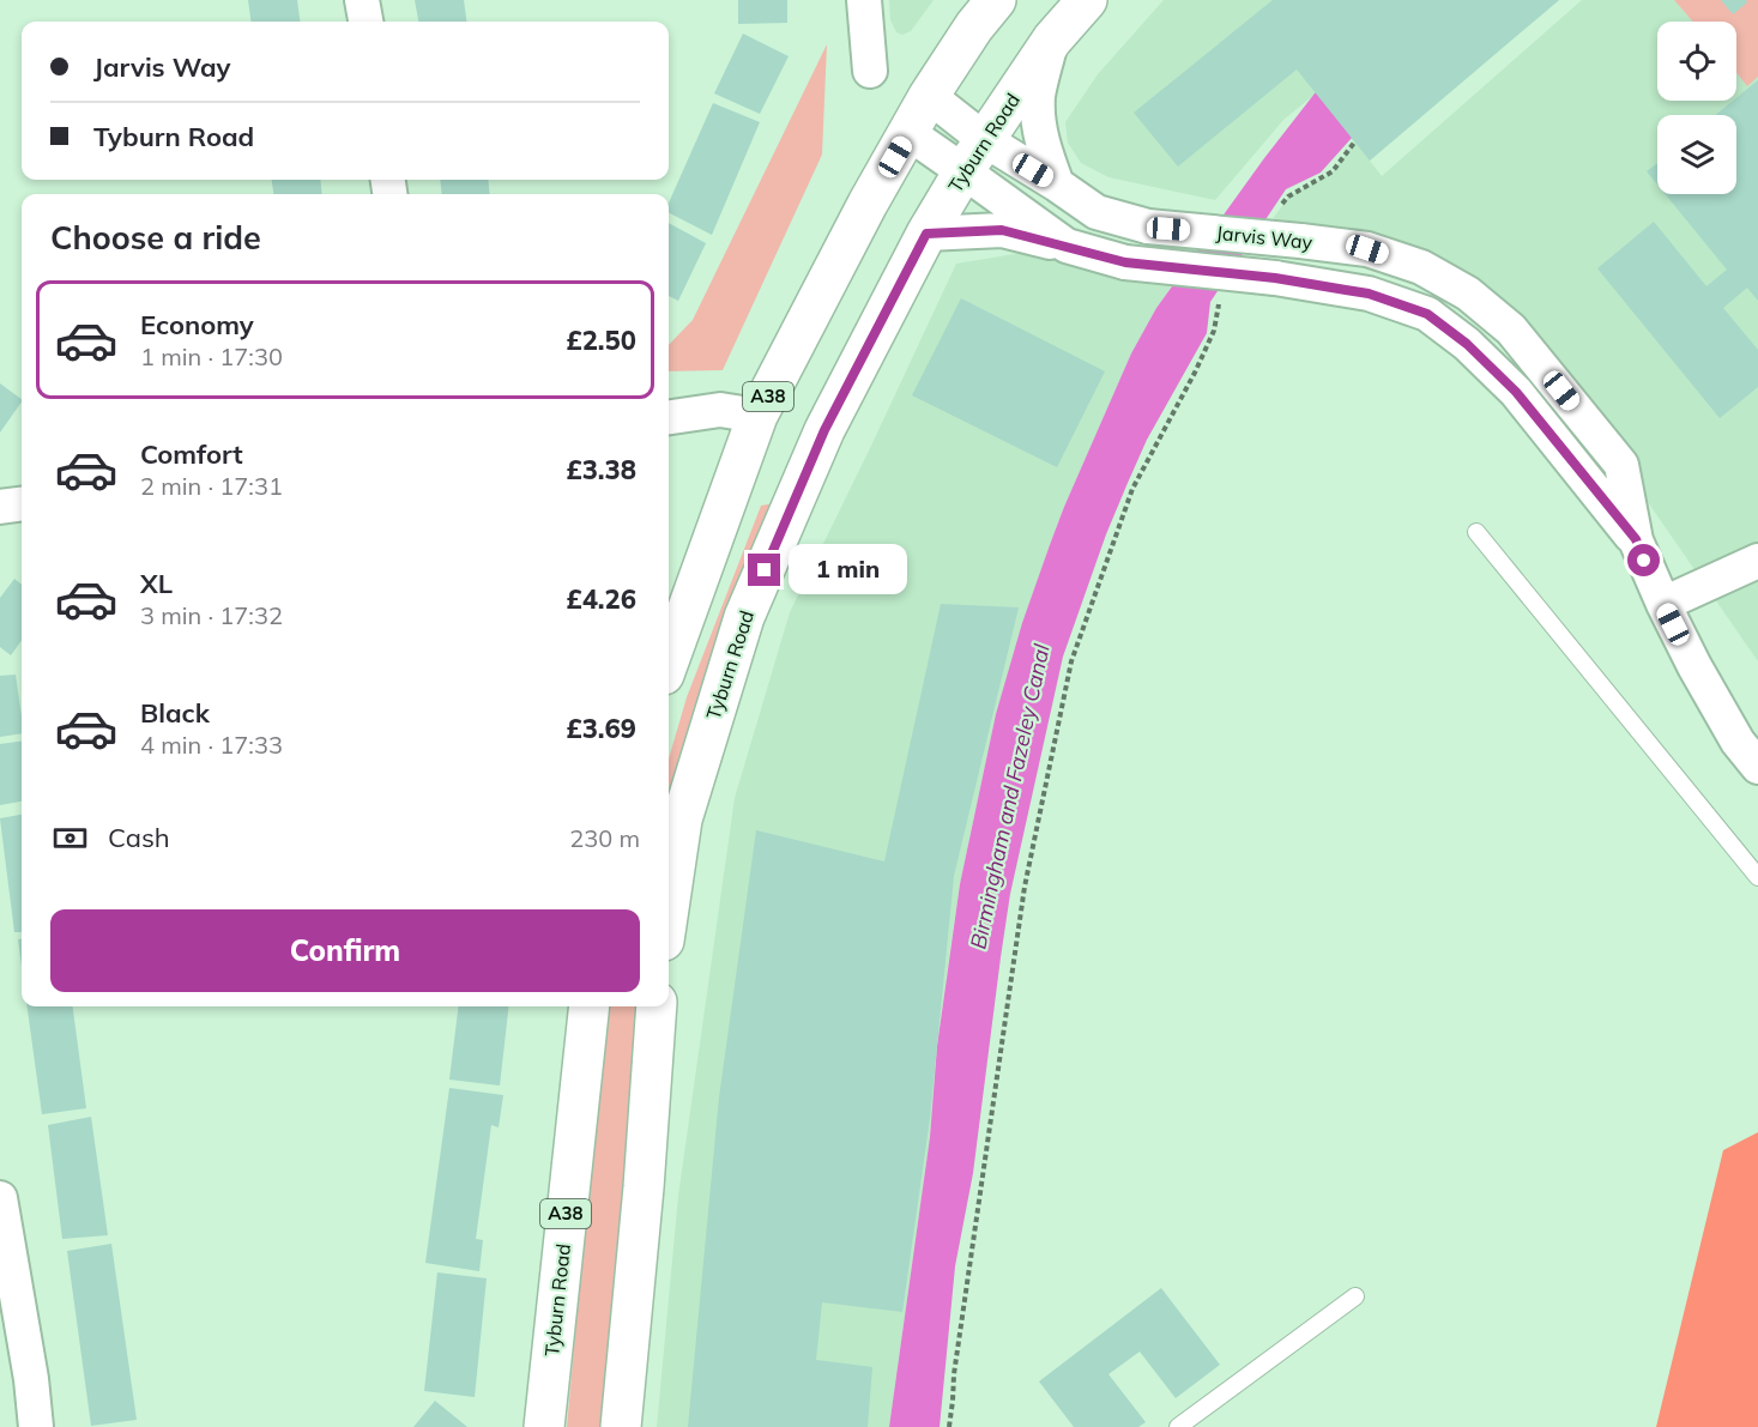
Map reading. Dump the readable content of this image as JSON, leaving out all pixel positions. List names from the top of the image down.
{
  "streets": {
    "highway": ["Tyburn Road", "A38"],
    "street": ["Jarvis Way"]
  },
  "crossings": [
    ["Tyburn Road", "Jarvis Way"]
  ],
  "water": ["Birmingham and Fazeley Canal"],
  "page": {
    "banner": ["Jarvis Way", "Tyburn Road"],
    "heading": "Choose a ride",
    "list": [
      {
        "name": "Economy",
        "note": "1 min · 17:30",
        "value": "£2.50"
      },
      {
        "name": "Comfort",
        "note": "2 min · 17:31",
        "value": "£3.38"
      },
      {
        "name": "XL",
        "note": "3 min · 17:32",
        "value": "£4.26"
      },
      {
        "name": "Black",
        "note": "4 min · 17:33",
        "value": "£3.69"
      }
    ],
    "bubble": "1 min",
    "pay": ["Cash", "230 m"],
    "buttons": "Confirm"
  }
}
